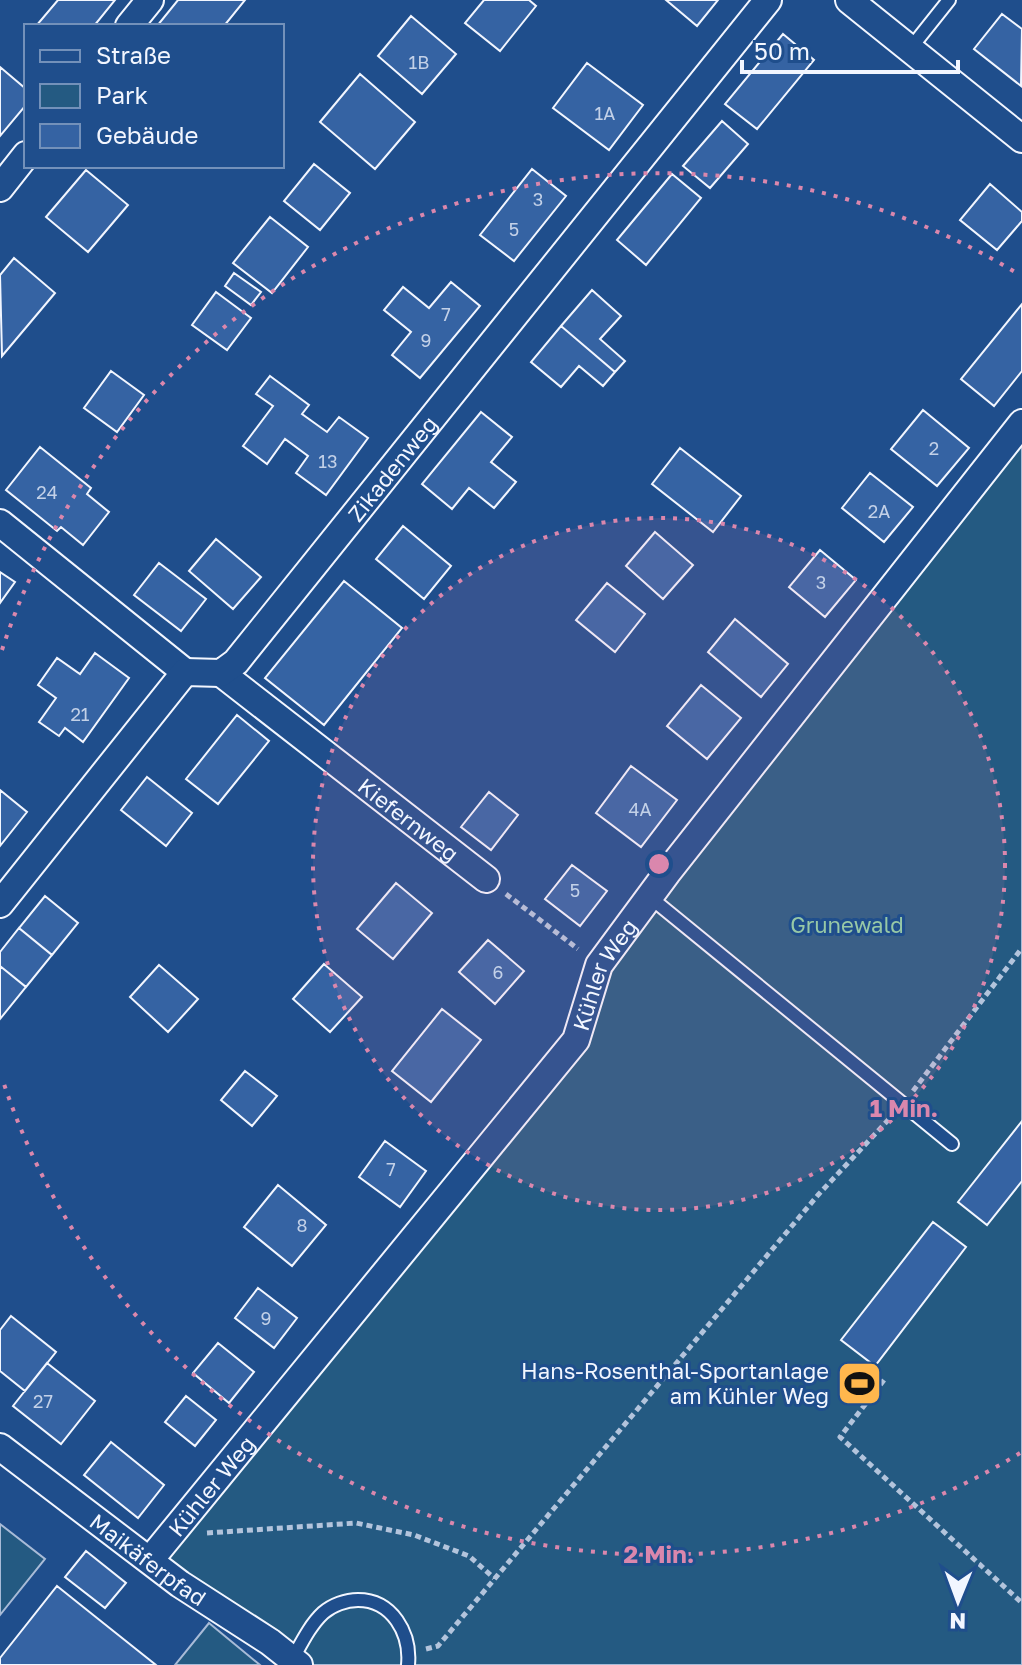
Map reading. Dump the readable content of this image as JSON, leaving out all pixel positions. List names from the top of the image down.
{
  "streets": {
    "street": [
      "Zikadenweg",
      "Kiefernweg",
      "Kühler Weg",
      "Maikäferpfad"
    ]
  },
  "crossings": [
    ["Zikadenweg", "Kiefernweg"],
    ["Kühler Weg", "Maikäferpfad"]
  ],
  "parks": ["Grunewald"],
  "places": {
    "sports": ["Hans-Rosenthal-Sportanlage am Kühler Weg"]
  },
  "house_numbers": [
    "1B",
    "1A",
    "3",
    "5",
    "7",
    "9",
    "2",
    "13",
    "24",
    "2A",
    "3",
    "21",
    "4A",
    "5",
    "6",
    "7",
    "8",
    "9",
    "27"
  ],
  "legend": ["Straße", "Park", "Gebäude"],
  "scale_bar": "50 m",
  "north": "bottom",
  "rings": ["1 Min.", "2 Min."]
}
